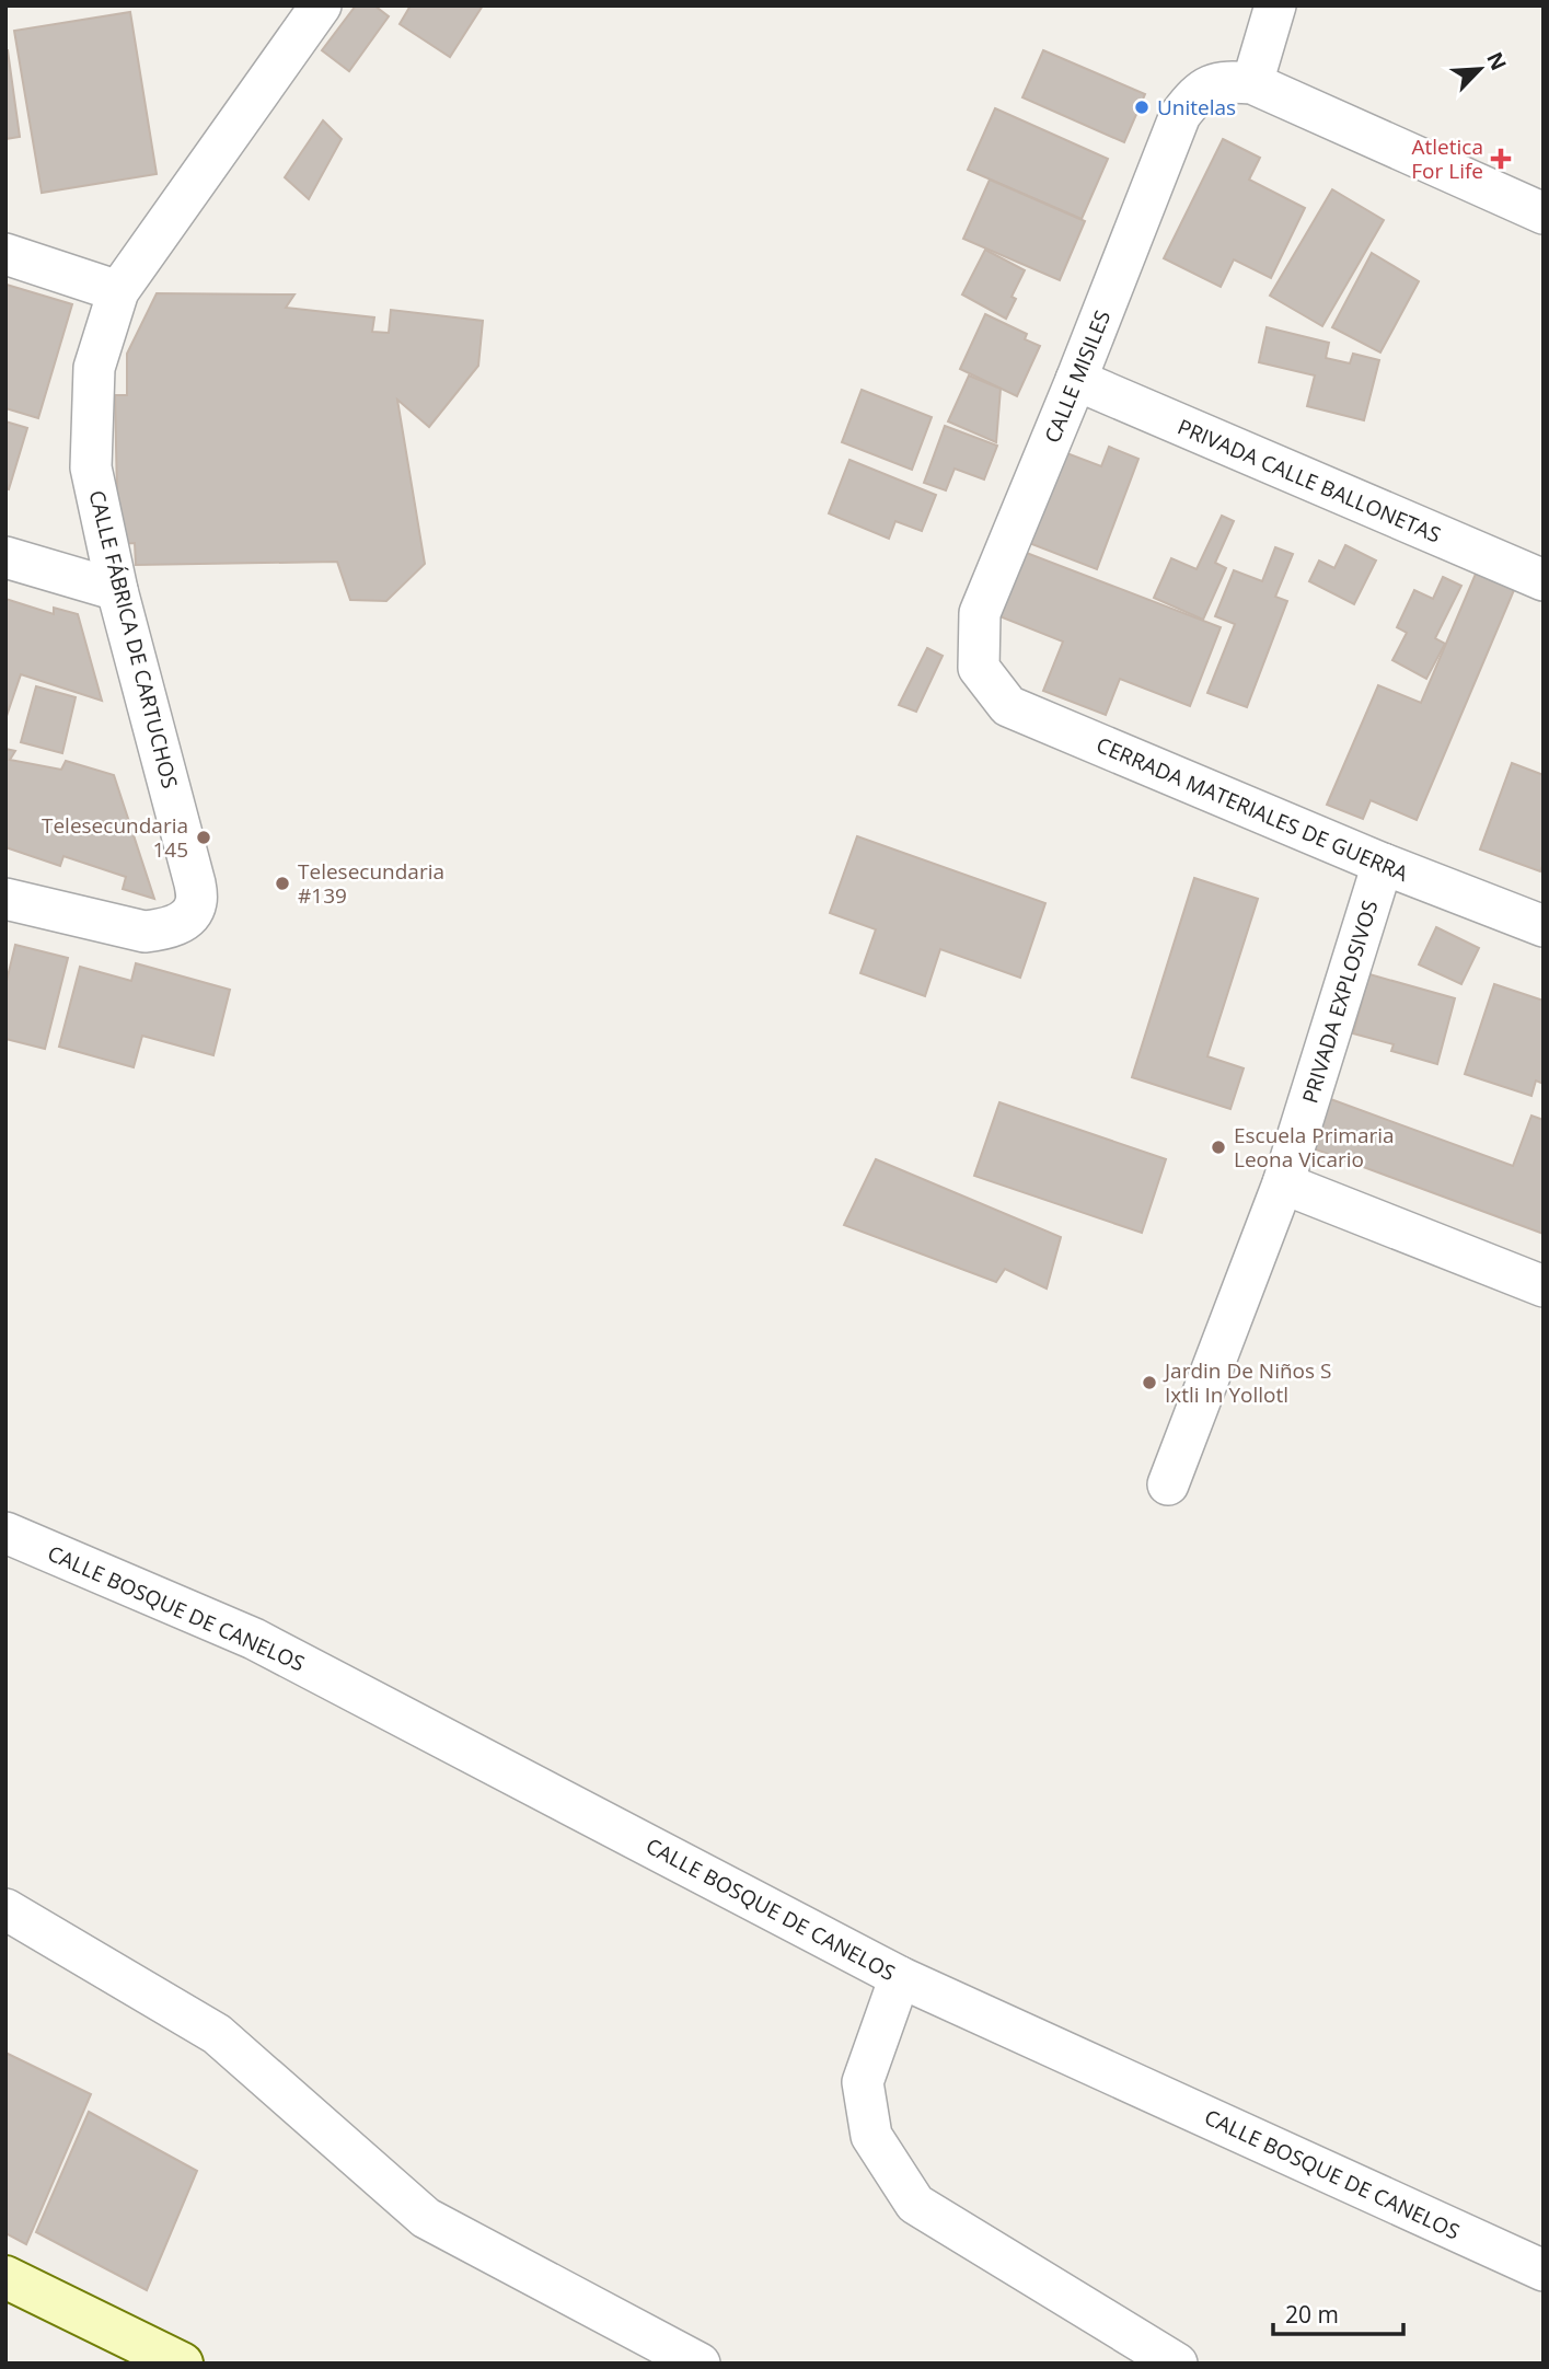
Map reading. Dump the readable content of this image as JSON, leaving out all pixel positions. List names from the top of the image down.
{
  "streets": {
    "street": [
      "CALLE MISILES",
      "PRIVADA CALLE BALLONETAS",
      "CALLE FÁBRICA DE CARTUCHOS",
      "CERRADA MATERIALES DE GUERRA",
      "PRIVADA EXPLOSIVOS",
      "CALLE BOSQUE DE CANELOS"
    ]
  },
  "crossings": [
    ["CALLE MISILES", "PRIVADA CALLE BALLONETAS"],
    ["CALLE MISILES", "CERRADA MATERIALES DE GUERRA"],
    ["CERRADA MATERIALES DE GUERRA", "PRIVADA EXPLOSIVOS"]
  ],
  "places": {
    "other": [
      "Unitelas",
      "Telesecundaria 145",
      "Telesecundaria #139",
      "Escuela Primaria Leona Vicario",
      "Jardin De Niños S Ixtli In Yollotl"
    ],
    "health": ["Atletica For Life"]
  },
  "scale_bar": "20 m",
  "north": "top right"
}
